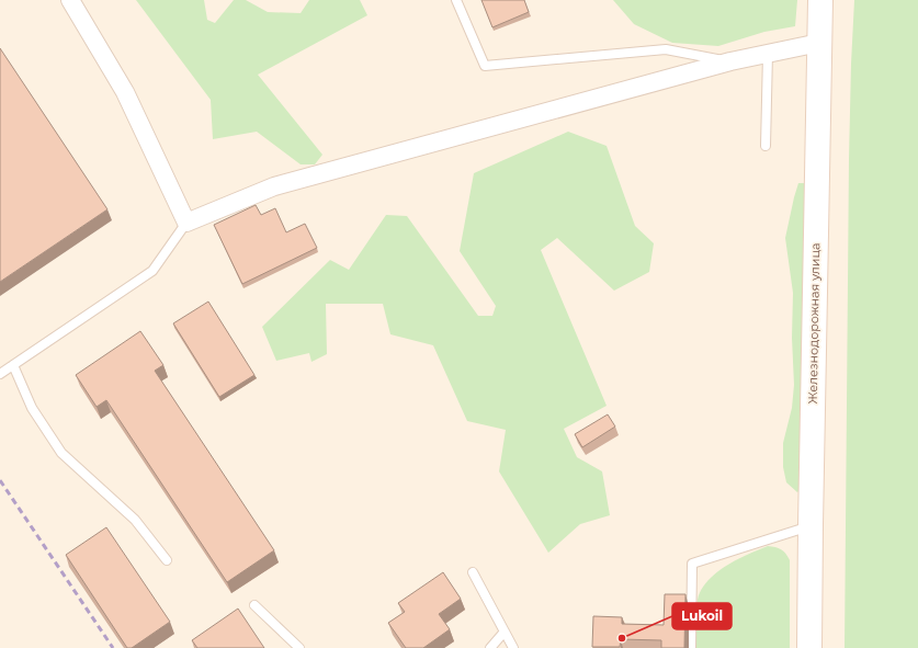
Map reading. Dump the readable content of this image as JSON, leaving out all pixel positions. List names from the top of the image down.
{
  "streets": {
    "main road": ["Железнодорожная улица"]
  },
  "places": ["Lukoil"]
}
